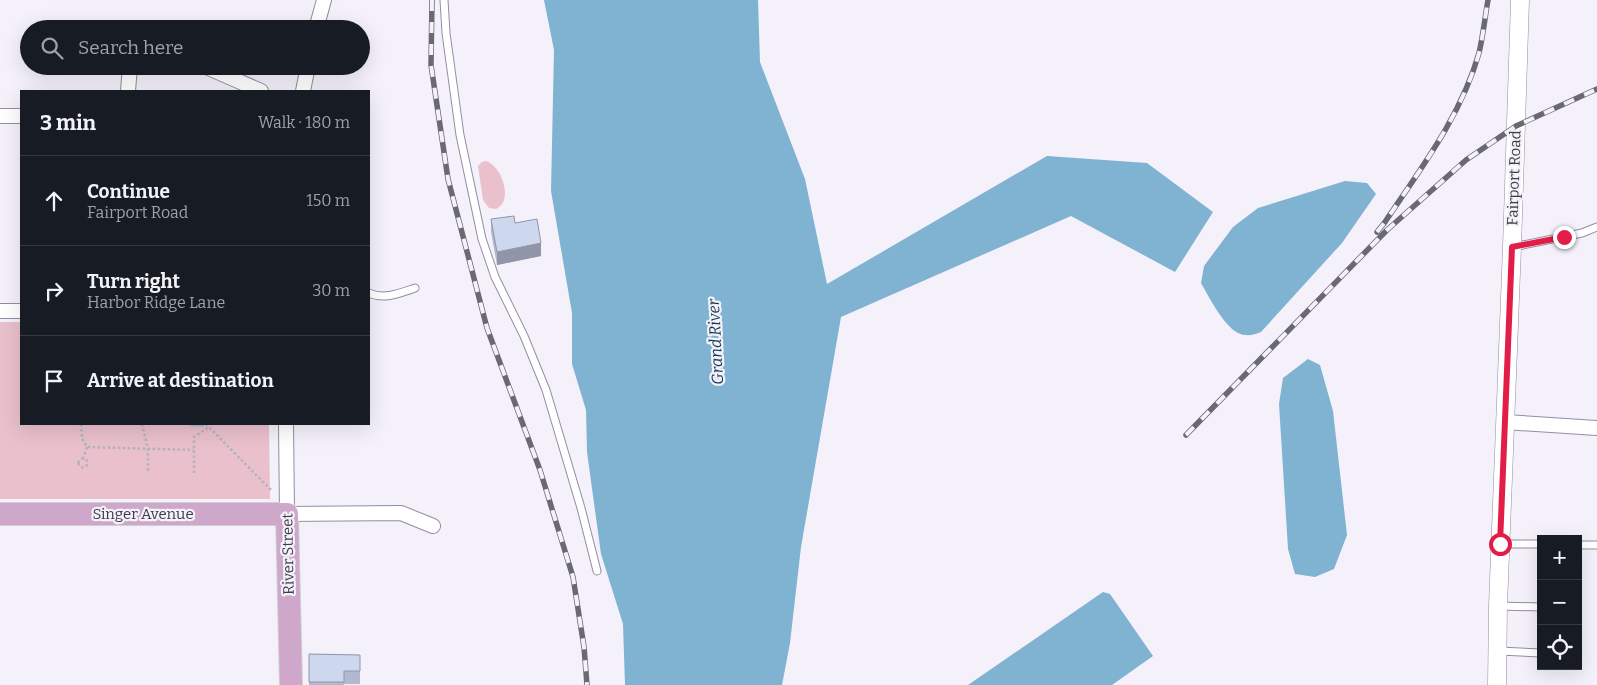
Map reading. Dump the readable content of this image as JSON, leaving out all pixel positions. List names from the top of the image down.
{
  "streets": {
    "main road": ["Singer Avenue", "River Street"],
    "street": ["Fairport Road"]
  },
  "crossings": [
    ["Singer Avenue", "River Street"]
  ],
  "water": ["Grand River"],
  "page": {
    "search": "Search here",
    "heading": ["3 min", "Walk · 180 m"],
    "list": [
      ["Continue", "Fairport Road", "150 m"],
      ["Turn right", "Harbor Ridge Lane", "30 m"],
      "Arrive at destination"
    ],
    "map_buttons": ["+", "−"]
  }
}
